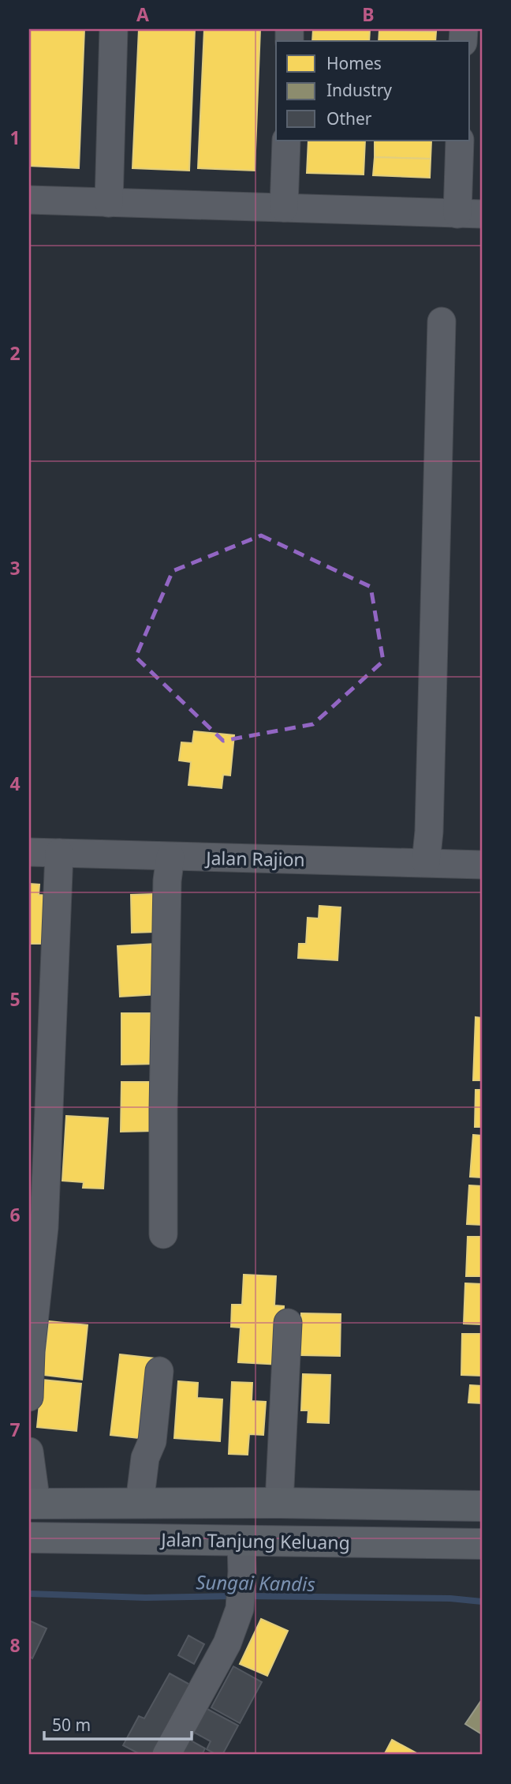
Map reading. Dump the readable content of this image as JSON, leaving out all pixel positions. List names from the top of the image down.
{
  "streets": {
    "main road": ["Jalan Tanjung Keluang"],
    "street": ["Jalan Rajion"]
  },
  "water": ["Sungai Kandis"],
  "legend": ["Homes", "Industry", "Other"],
  "scale_bar": "50 m",
  "grid": {
    "columns": ["A", "B"],
    "rows": [
      "1",
      "2",
      "3",
      "4",
      "5",
      "6",
      "7",
      "8"
    ]
  }
}
